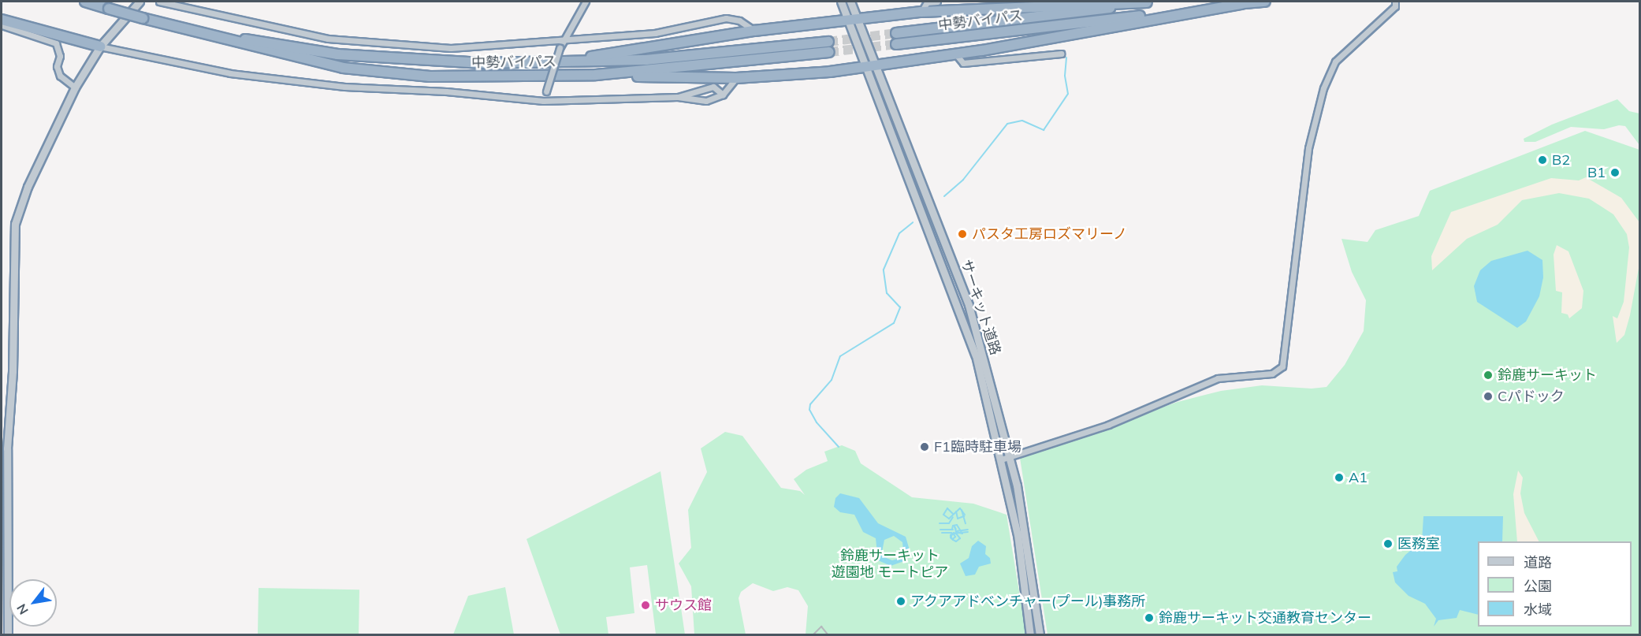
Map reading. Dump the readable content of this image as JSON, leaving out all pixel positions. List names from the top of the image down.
{
  "streets": {
    "highway": ["中勢バイパス"],
    "street": ["サーキット道路"]
  },
  "parks": ["鈴鹿サーキット 遊園地 モートピア"],
  "places": [
    "B2",
    "B1",
    "パスタ工房ロズマリーノ",
    "鈴鹿サーキット",
    "Cパドック",
    "F1臨時駐車場",
    "A1",
    "医務室",
    "アクアアドベンチャー(プール)事務所",
    "サウス館",
    "鈴鹿サーキット交通教育センター"
  ],
  "legend": ["道路", "公園", "水域"],
  "north": "bottom left"
}
